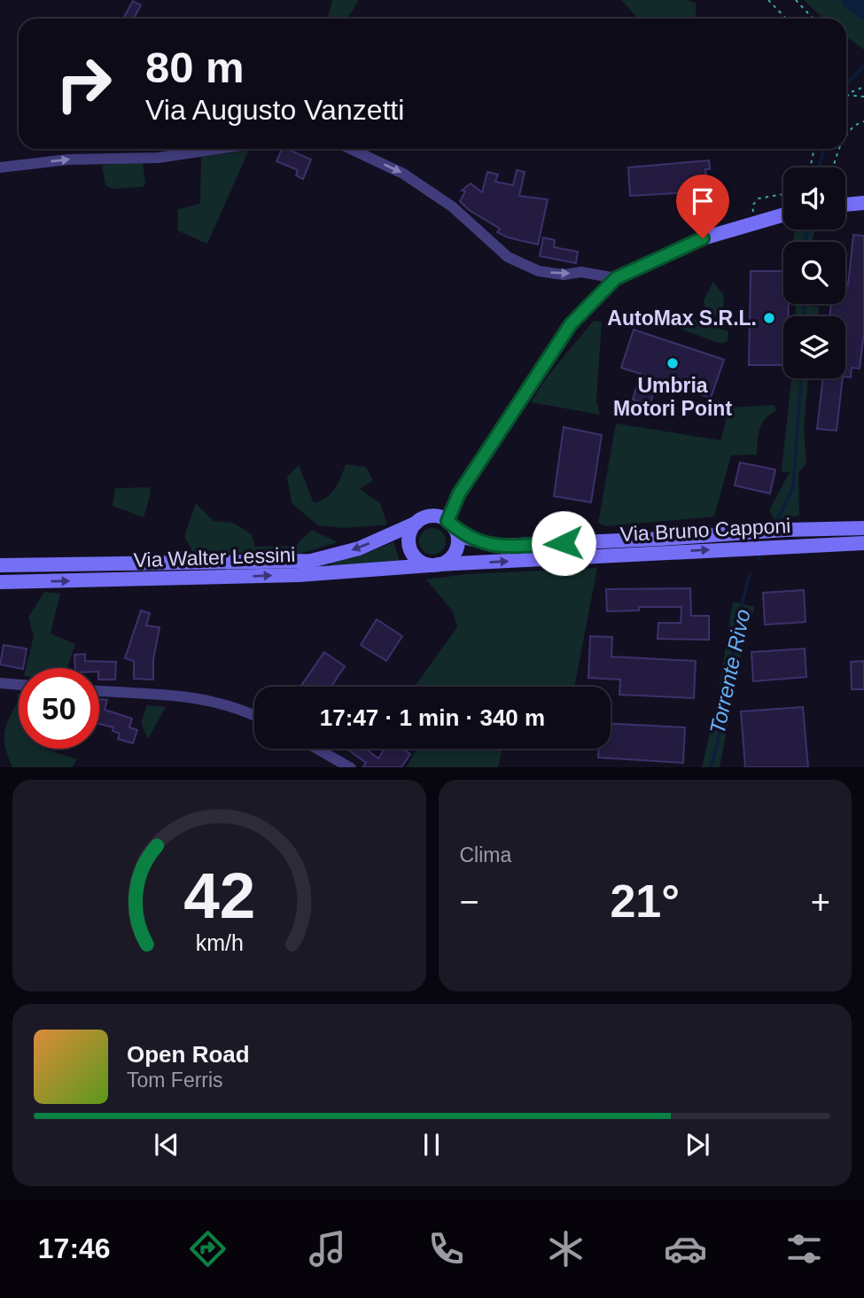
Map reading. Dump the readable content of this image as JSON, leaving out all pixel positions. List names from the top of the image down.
{
  "streets": {
    "main road": ["Via Bruno Capponi", "Via Walter Lessini"]
  },
  "crossings": [
    ["Via Bruno Capponi", "Via Walter Lessini"]
  ],
  "water": ["Torrente Rivo"],
  "places": ["AutoMax S.R.L.", "Umbria Motori Point"],
  "page": {
    "turn": ["80 m", "Via Augusto Vanzetti"],
    "limit": "50",
    "trip": "17:47 · 1 min · 340 m",
    "tile": "Clima",
    "heat": ["−", "21°", "+"],
    "song": ["Open Road", "Tom Ferris"],
    "tabs": "17:46",
    "gauge": ["42", "km/h"]
  }
}
